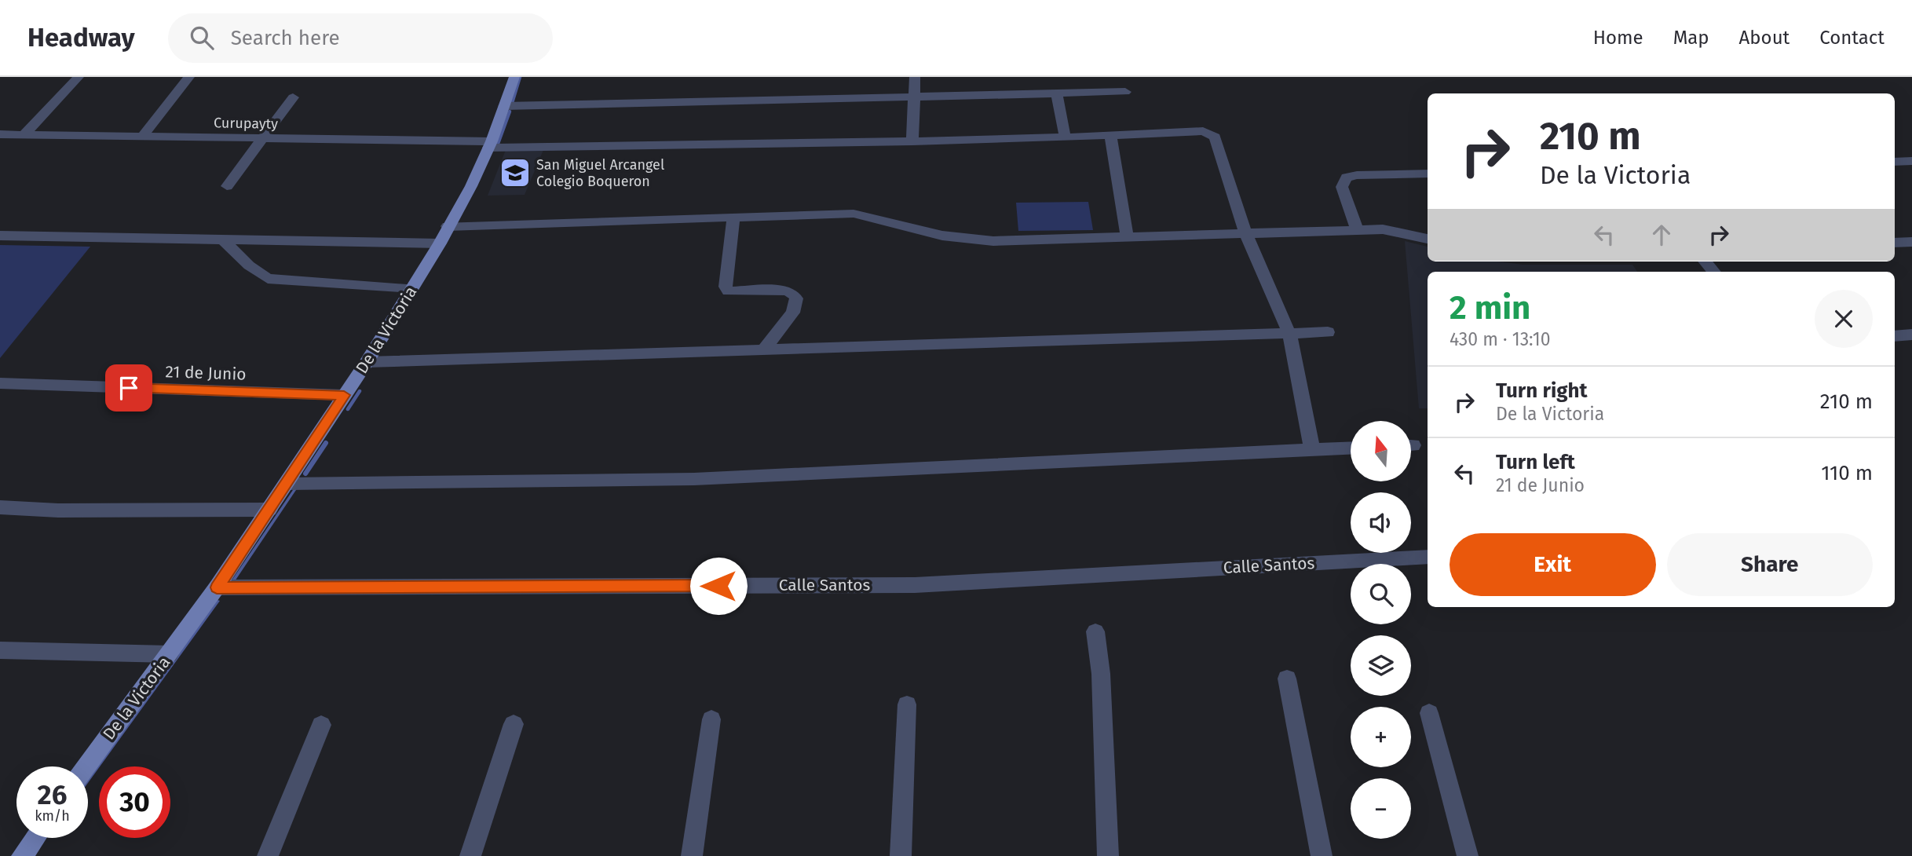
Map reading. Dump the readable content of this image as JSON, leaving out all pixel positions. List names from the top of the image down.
{
  "streets": {
    "main road": ["De la Victoria"],
    "street": ["Curupayty", "21 de Junio", "Calle Santos"]
  },
  "crossings": [
    ["Curupayty", "De la Victoria"],
    ["De la Victoria", "21 de Junio"],
    ["De la Victoria", "Calle Santos"]
  ],
  "places": {
    "school or university": ["San Miguel Arcangel Colegio Boqueron"]
  },
  "north": "top",
  "page": {
    "header": "Headway",
    "search": "Search here",
    "nav": [
      "Home",
      "Map",
      "About",
      "Contact"
    ],
    "turn": ["210 m", "De la Victoria"],
    "heading": ["2 min", "430 m · 13:10"],
    "list": [
      {
        "name": "Turn right",
        "note": "De la Victoria",
        "value": "210 m"
      },
      {
        "name": "Turn left",
        "note": "21 de Junio",
        "value": "110 m"
      }
    ],
    "map_buttons": ["+", "−"],
    "buttons": ["Exit", "Share"],
    "speed": "26 km/h",
    "limit": "30"
  }
}
